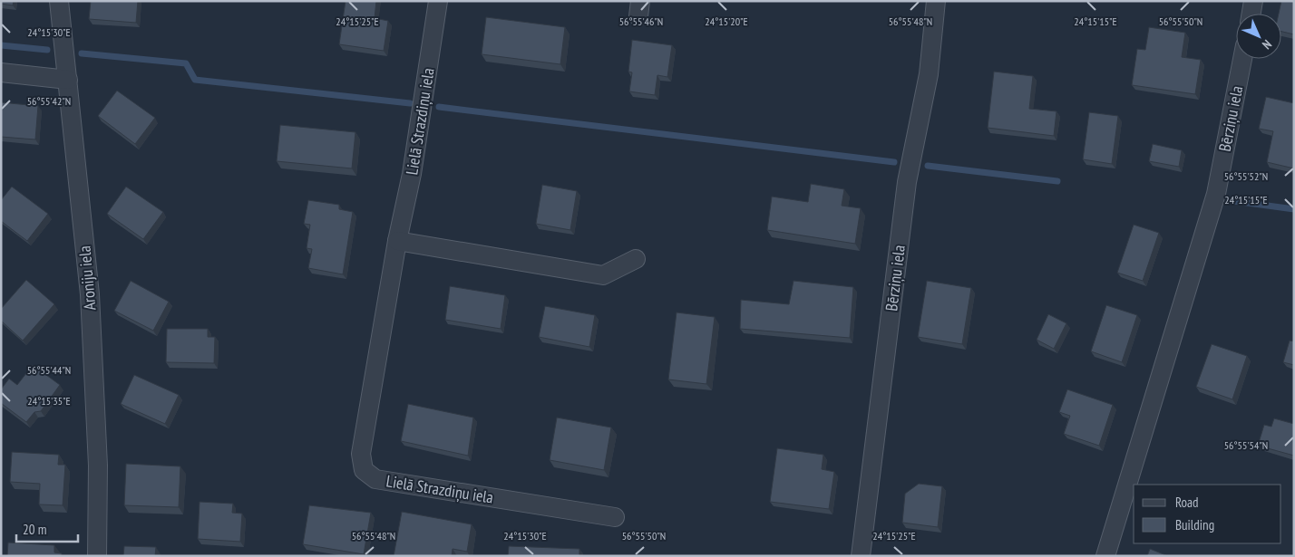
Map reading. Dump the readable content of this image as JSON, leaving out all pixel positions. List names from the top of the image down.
{
  "streets": {
    "street": ["Bērziņu iela", "Lielā Strazdiņu iela", "Aroniju iela"]
  },
  "legend": ["Road", "Building"],
  "scale_bar": "20 m",
  "north": "bottom right",
  "coordinates": [
    "24°15'25\"E",
    "56°55'46\"N",
    "24°15'20\"E",
    "24°15'15\"E",
    "56°55'50\"N",
    "56°55'48\"N",
    "24°15'30\"E",
    "56°55'42\"N",
    "56°55'52\"N",
    "56°55'44\"N",
    "24°15'35\"E",
    "56°55'54\"N"
  ]
}
